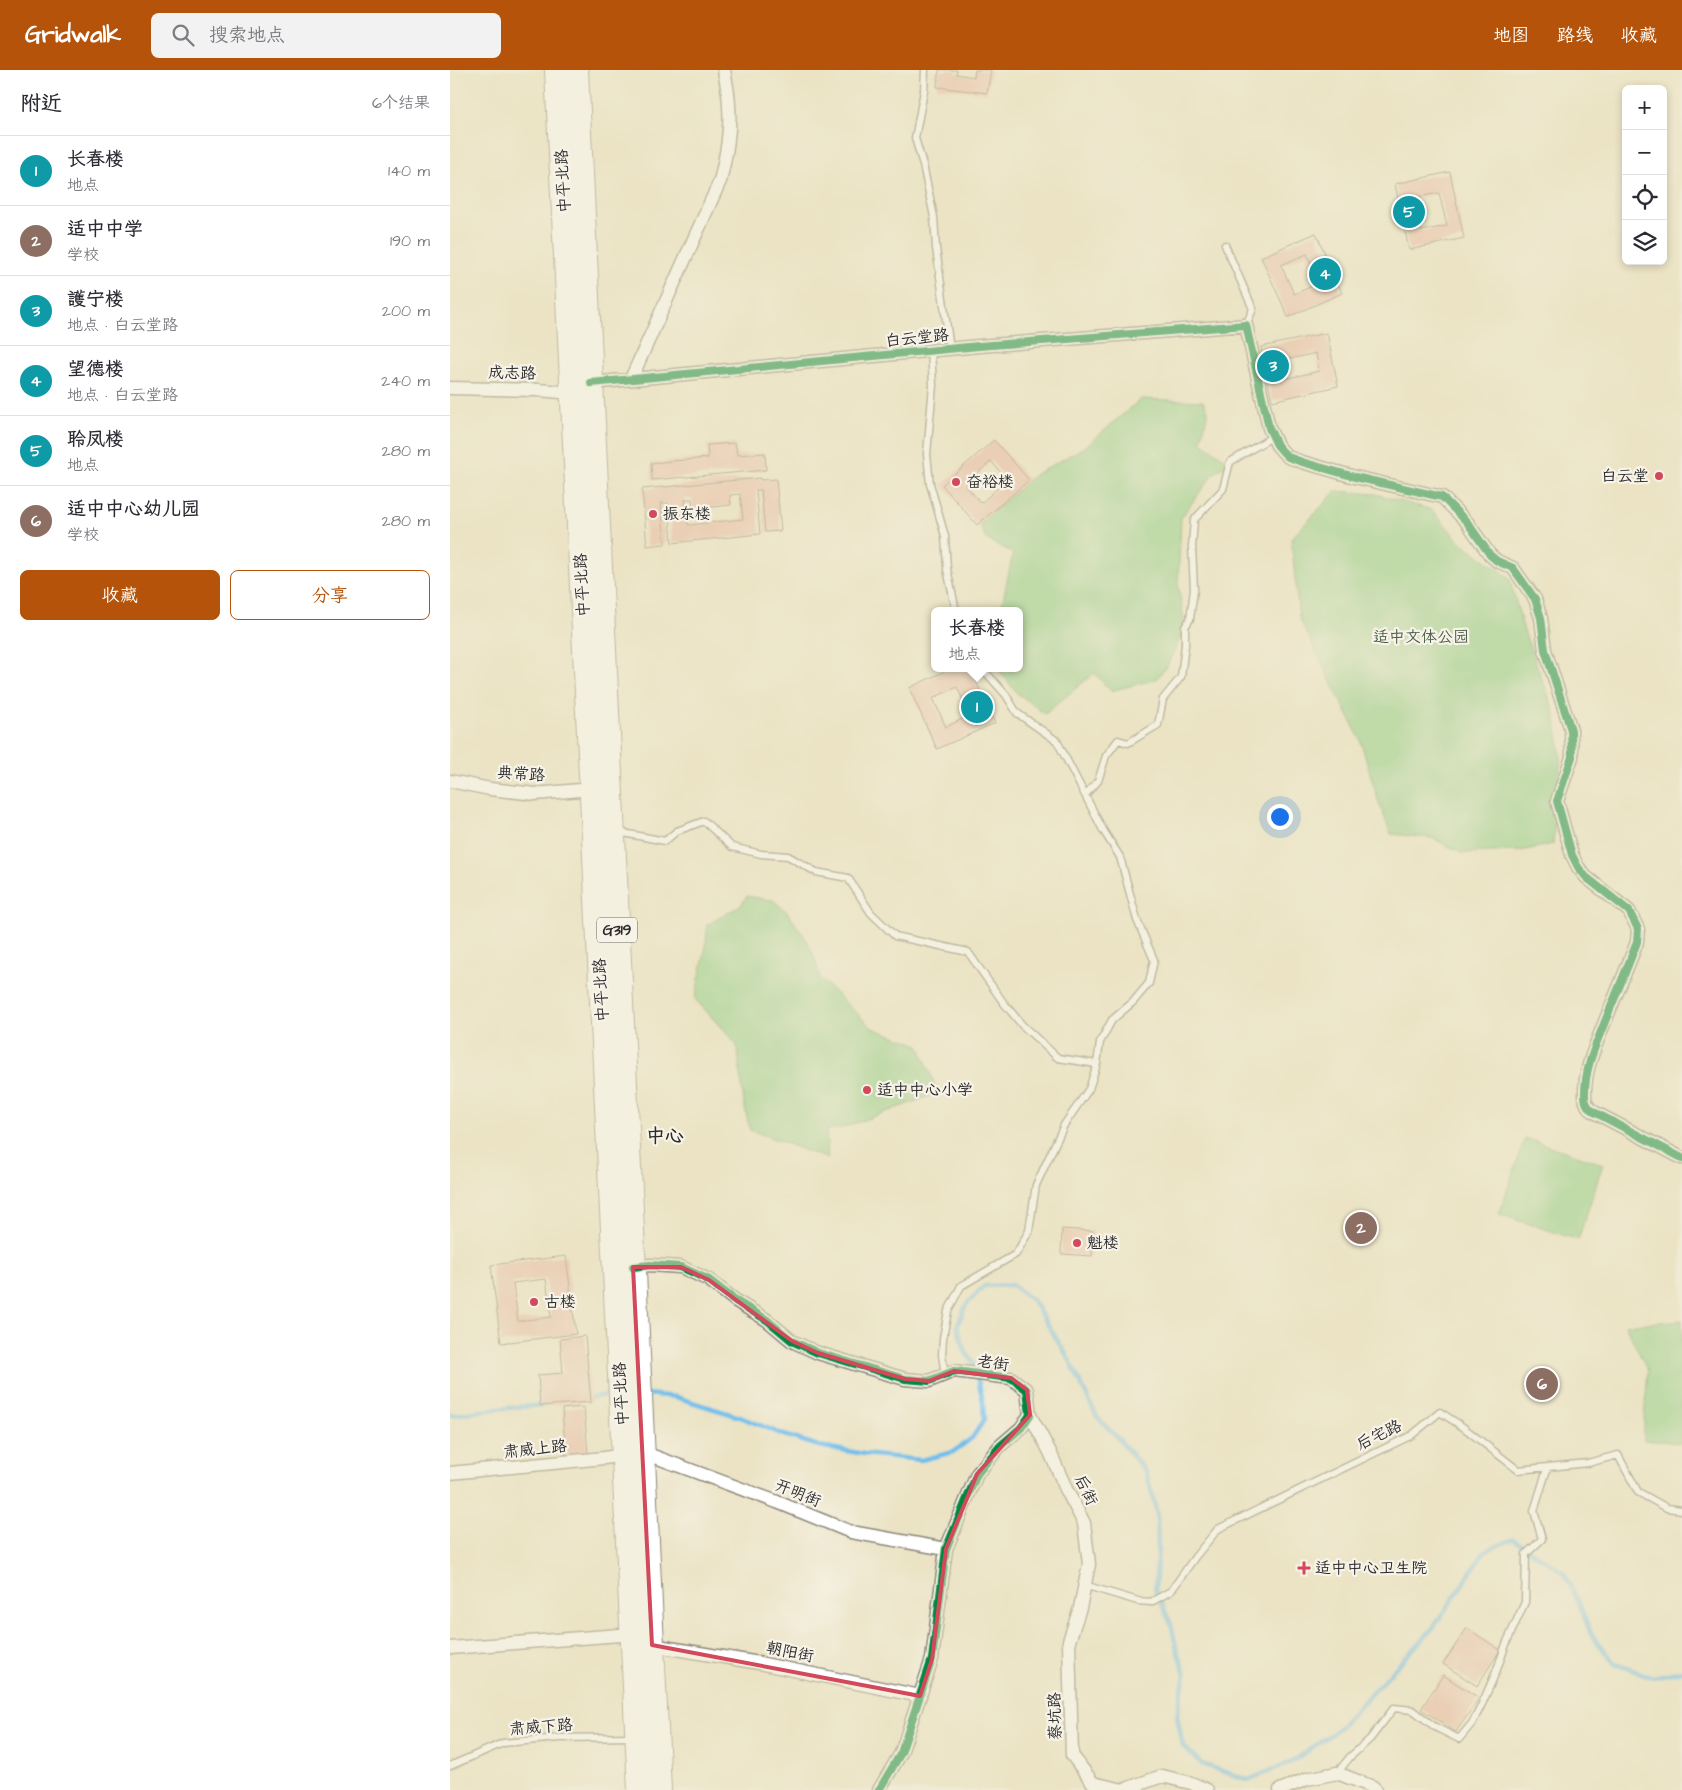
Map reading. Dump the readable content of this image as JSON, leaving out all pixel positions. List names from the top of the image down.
{
  "streets": {
    "highway": ["中平北路", "G319"],
    "street": [
      "白云堂路",
      "成志路",
      "典常路",
      "老街",
      "肃威上路",
      "后街",
      "开明街",
      "朝阳街",
      "蔡坑路"
    ],
    "lane": ["后宅路", "肃威下路"]
  },
  "crossings": [
    ["中平北路", "白云堂路"],
    ["中平北路", "成志路"],
    ["中平北路", "典常路"],
    ["中平北路", "G319"],
    ["中平北路", "肃威上路"],
    ["中平北路", "开明街"],
    ["白云堂路", "成志路"],
    ["白云堂路", "G319"],
    ["成志路", "G319"],
    ["G319", "老街"],
    ["G319", "肃威上路"],
    ["G319", "开明街"],
    ["G319", "朝阳街"],
    ["G319", "肃威下路"],
    ["老街", "后街"],
    ["后宅路", "后街"],
    ["后宅路", "蔡坑路"],
    ["肃威上路", "开明街"],
    ["后街", "蔡坑路"]
  ],
  "districts": ["中心"],
  "parks": ["适中文体公园"],
  "places": {
    "other": [
      "白云堂",
      "奋裕楼",
      "振东楼",
      "适中中心小学",
      "魁楼",
      "古楼"
    ],
    "health": ["适中中心卫生院"]
  },
  "page": {
    "header": "Gridwalk",
    "search": "搜索地点",
    "nav": ["地图", "路线", "收藏"],
    "heading": ["附近", "6个结果"],
    "map_buttons": ["+", "−"],
    "list": [
      {
        "mark": "1",
        "name": "长春楼",
        "note": "地点",
        "value": "140 m"
      },
      {
        "mark": "2",
        "name": "适中中学",
        "note": "学校",
        "value": "190 m"
      },
      {
        "mark": "3",
        "name": "護宁楼",
        "note": "地点 · 白云堂路",
        "value": "200 m"
      },
      {
        "mark": "4",
        "name": "望德楼",
        "note": "地点 · 白云堂路",
        "value": "240 m"
      },
      {
        "mark": "5",
        "name": "聆凤楼",
        "note": "地点",
        "value": "280 m"
      },
      {
        "mark": "6",
        "name": "适中中心幼儿园",
        "note": "学校",
        "value": "280 m"
      }
    ],
    "pins": [
      "5",
      "4",
      "3",
      "1",
      "2",
      "6"
    ],
    "buttons": ["收藏", "分享"],
    "popup": ["长春楼", "地点"]
  }
}
